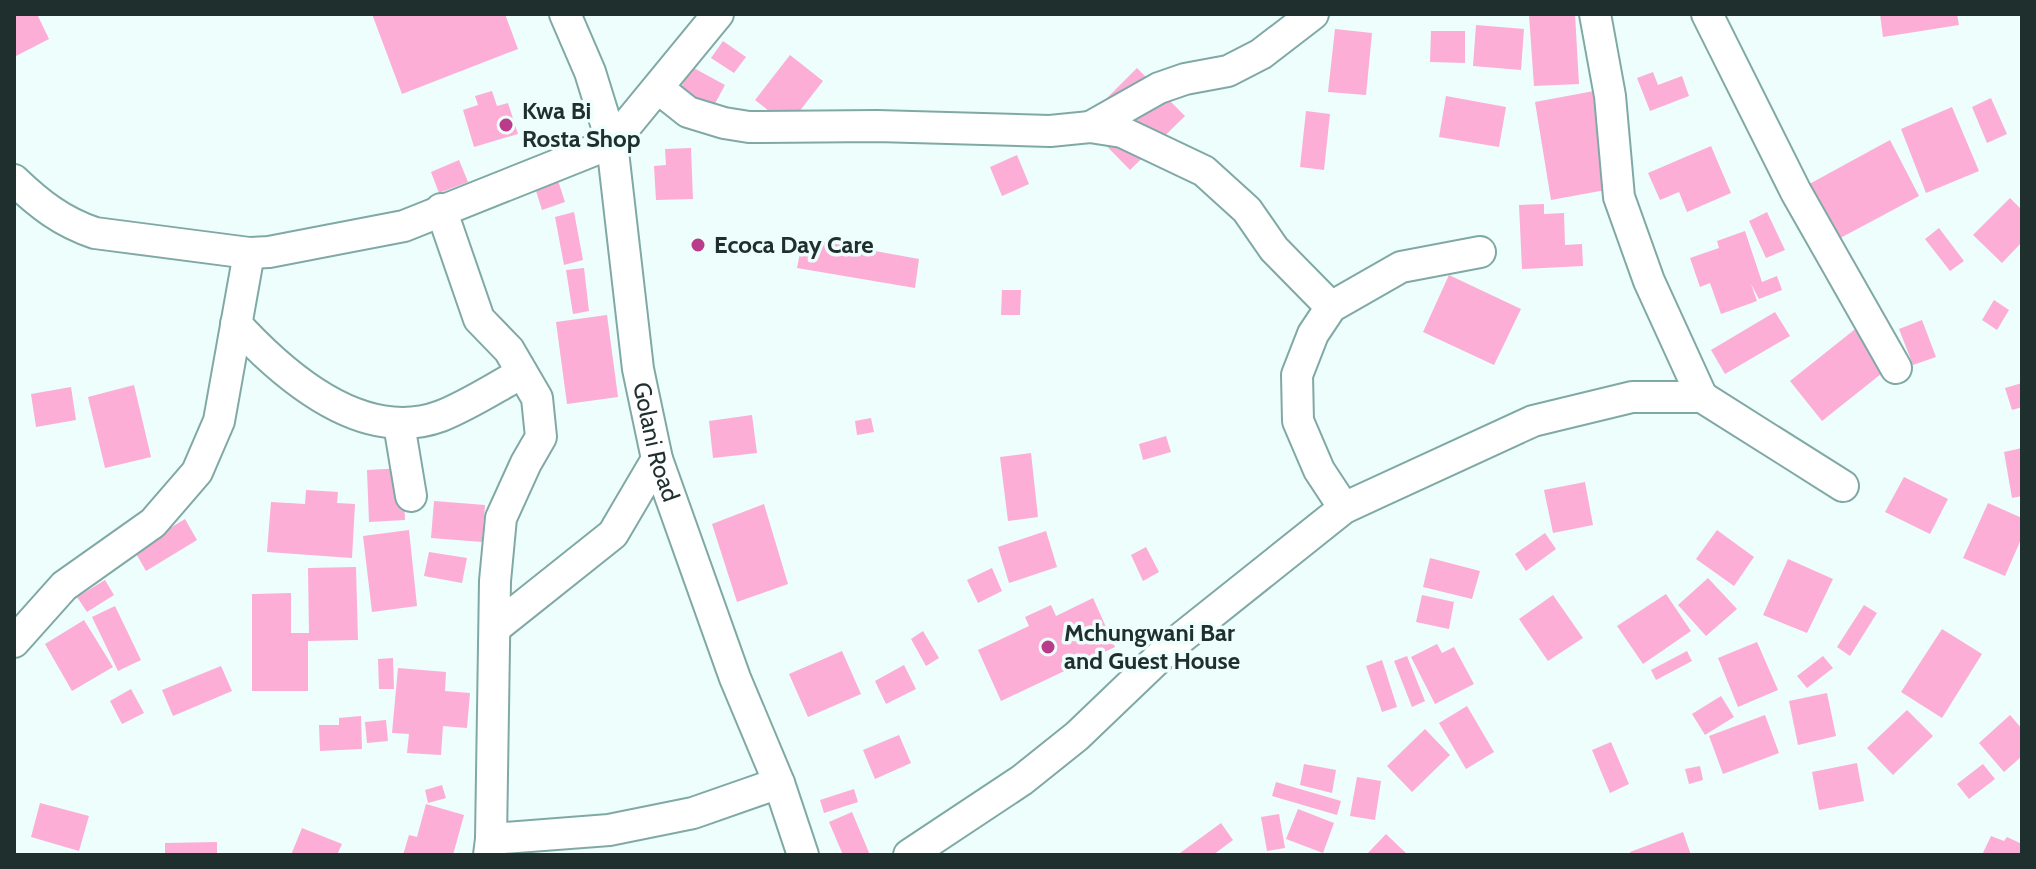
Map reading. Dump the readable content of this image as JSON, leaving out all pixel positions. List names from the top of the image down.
{
  "streets": {
    "street": ["Golani Road"]
  },
  "places": ["Kwa Bi Rosta Shop", "Ecoca Day Care", "Mchungwani Bar and Guest House"]
}
